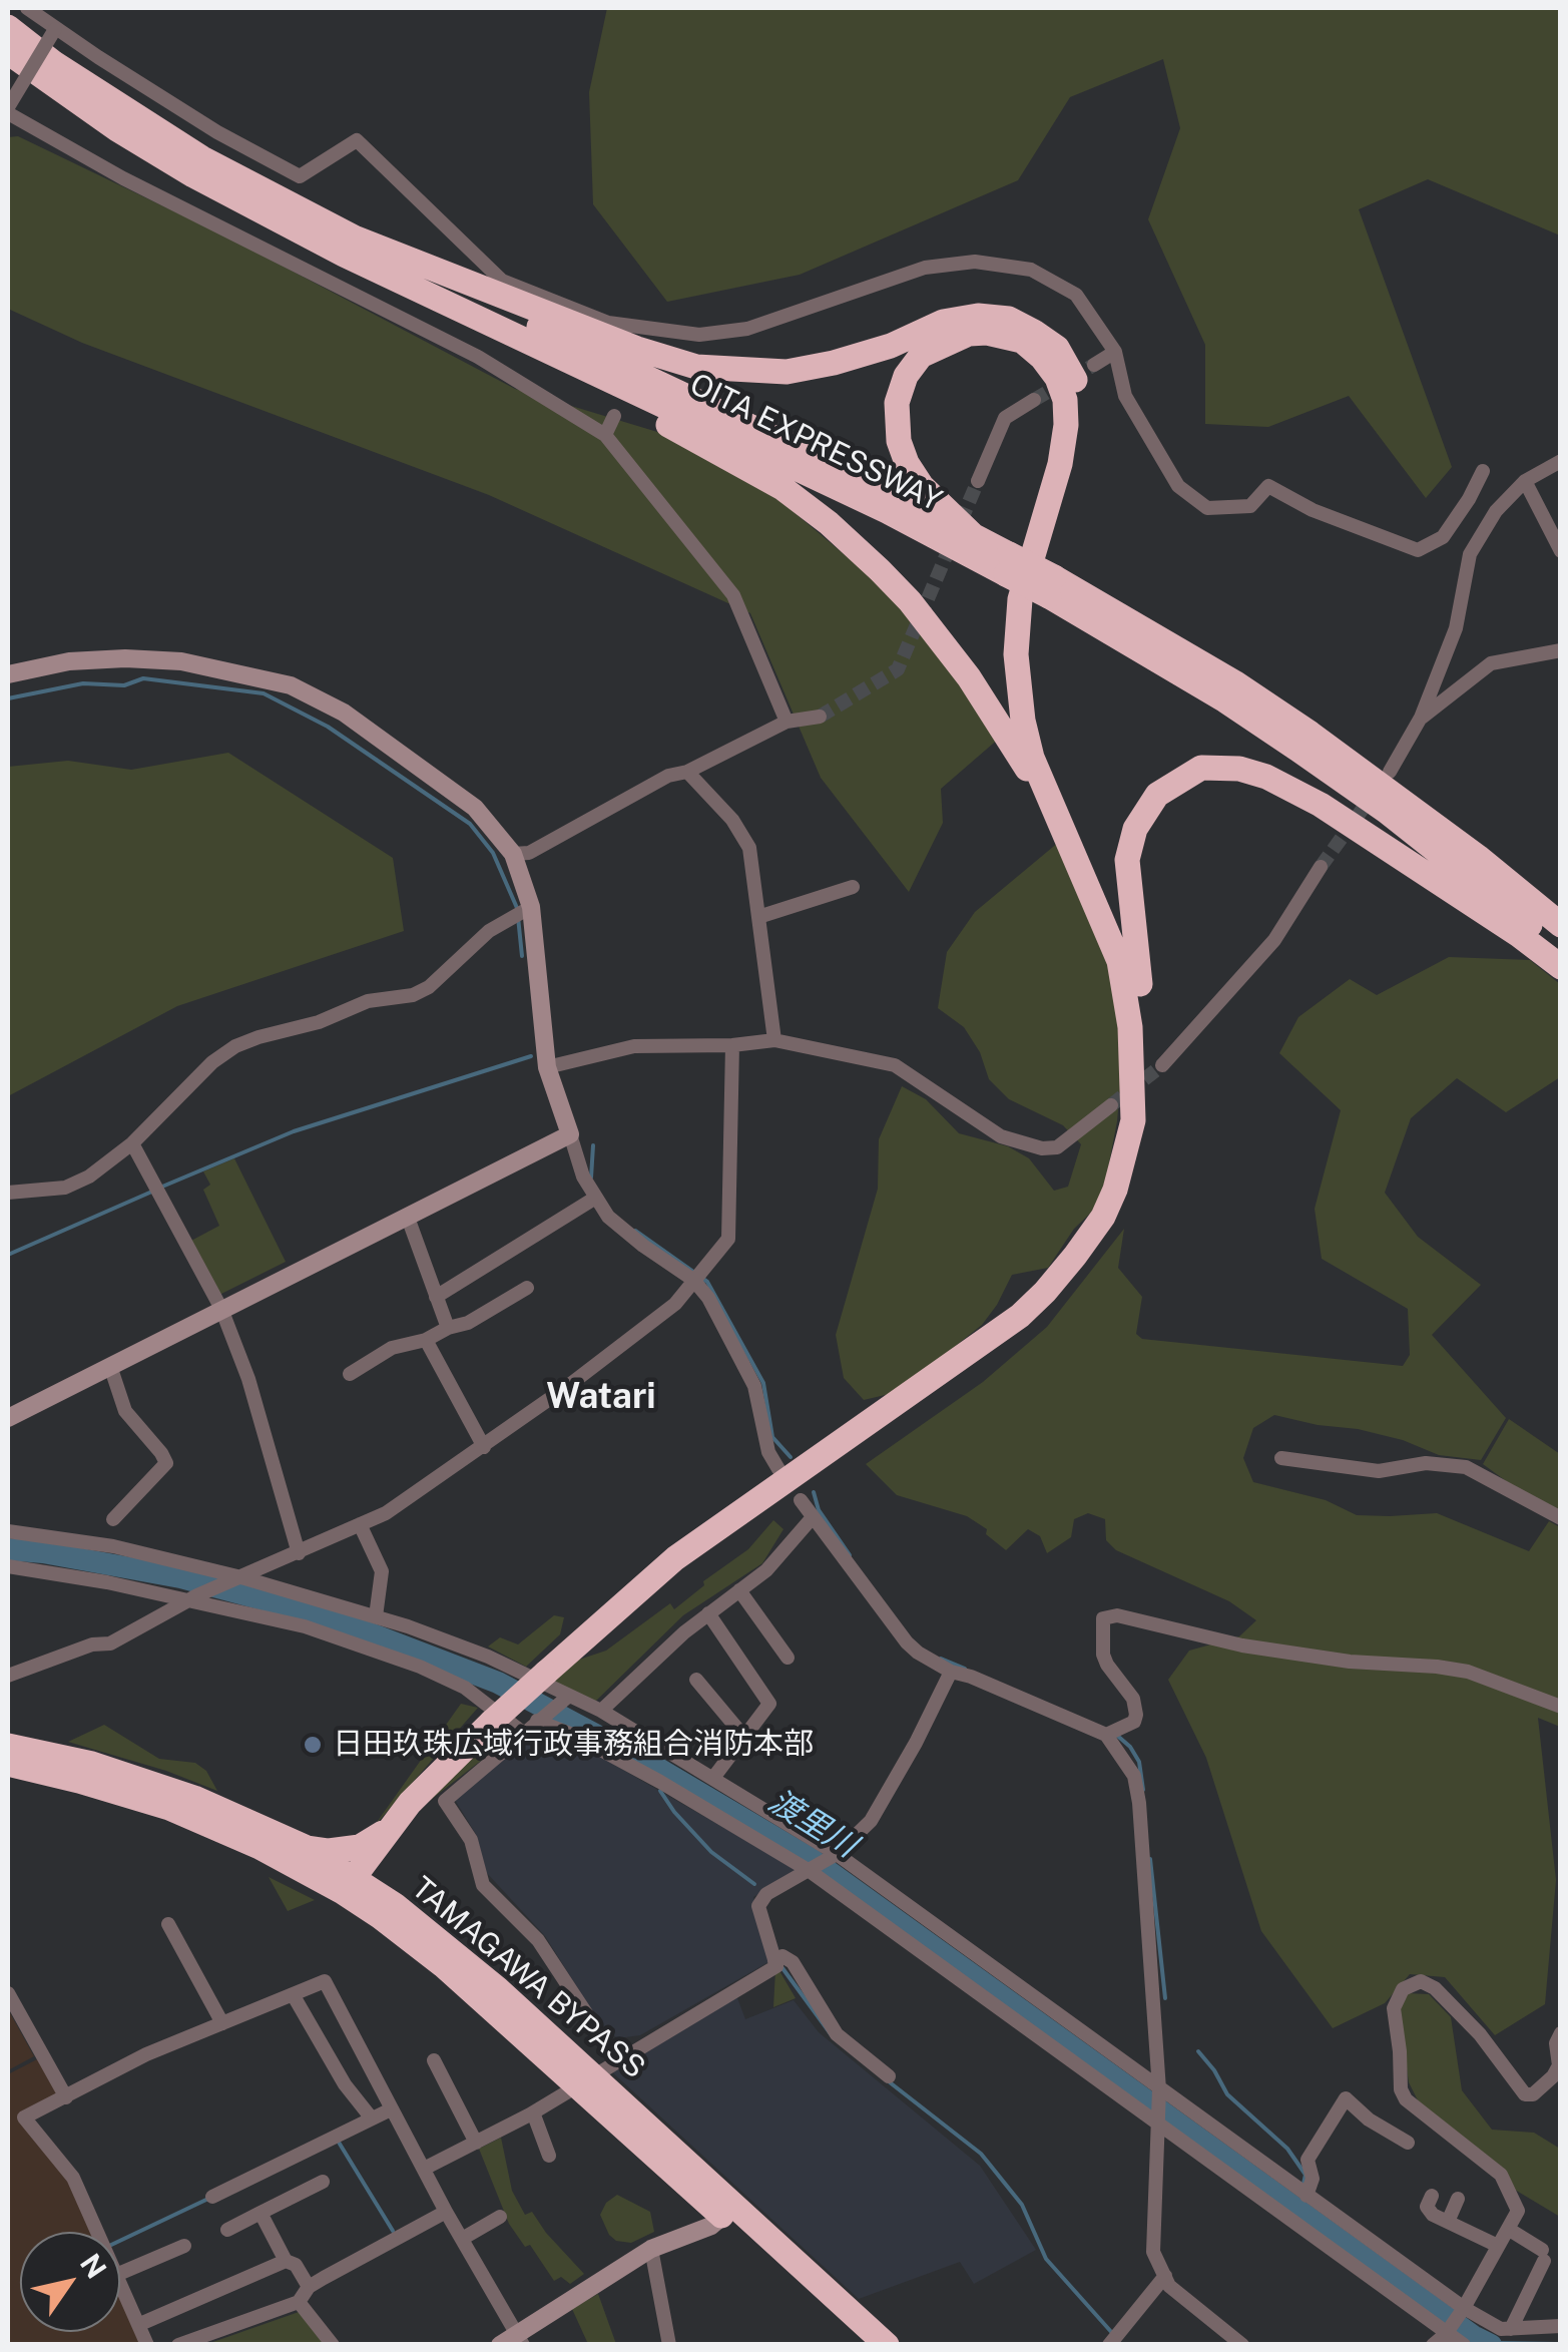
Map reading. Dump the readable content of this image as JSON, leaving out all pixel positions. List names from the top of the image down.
{
  "streets": {
    "highway": ["OITA EXPRESSWAY", "TAMAGAWA BYPASS"]
  },
  "districts": ["Watari"],
  "water": ["渡里川"],
  "places": ["日田玖珠広域行政事務組合消防本部"],
  "north": "top right"
}
